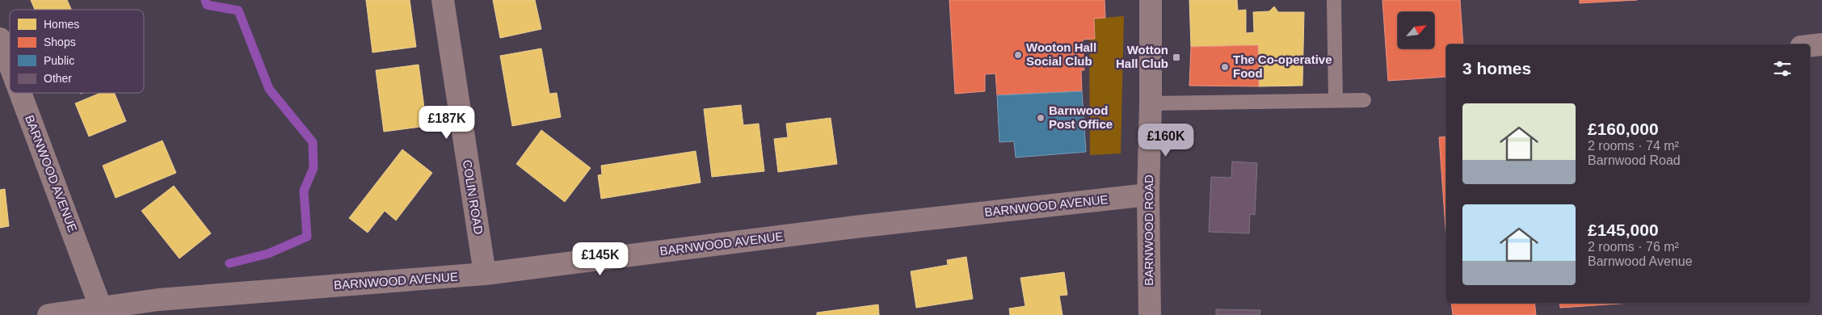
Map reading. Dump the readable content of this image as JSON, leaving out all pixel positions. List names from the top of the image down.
{
  "streets": {
    "street": ["BARNWOOD AVENUE", "COLIN ROAD", "BARNWOOD ROAD"]
  },
  "crossings": [
    ["BARNWOOD AVENUE", "COLIN ROAD"],
    ["BARNWOOD AVENUE", "BARNWOOD ROAD"]
  ],
  "places": {
    "other": ["Wooton Hall Social Club", "The Co-operative Food", "Barnwood Post Office"],
    "transit": ["Wotton Hall Club"]
  },
  "legend": [
    "Homes",
    "Shops",
    "Public",
    "Other"
  ],
  "north": "top right",
  "page": {
    "heading": "3 homes",
    "list": [
      {
        "name": "£160,000",
        "note": "2 rooms · 74 m² · Barnwood Road"
      },
      {
        "name": "£145,000",
        "note": "2 rooms · 76 m² · Barnwood Avenue"
      }
    ],
    "price": ["£187K", "£160K", "£145K"]
  }
}
